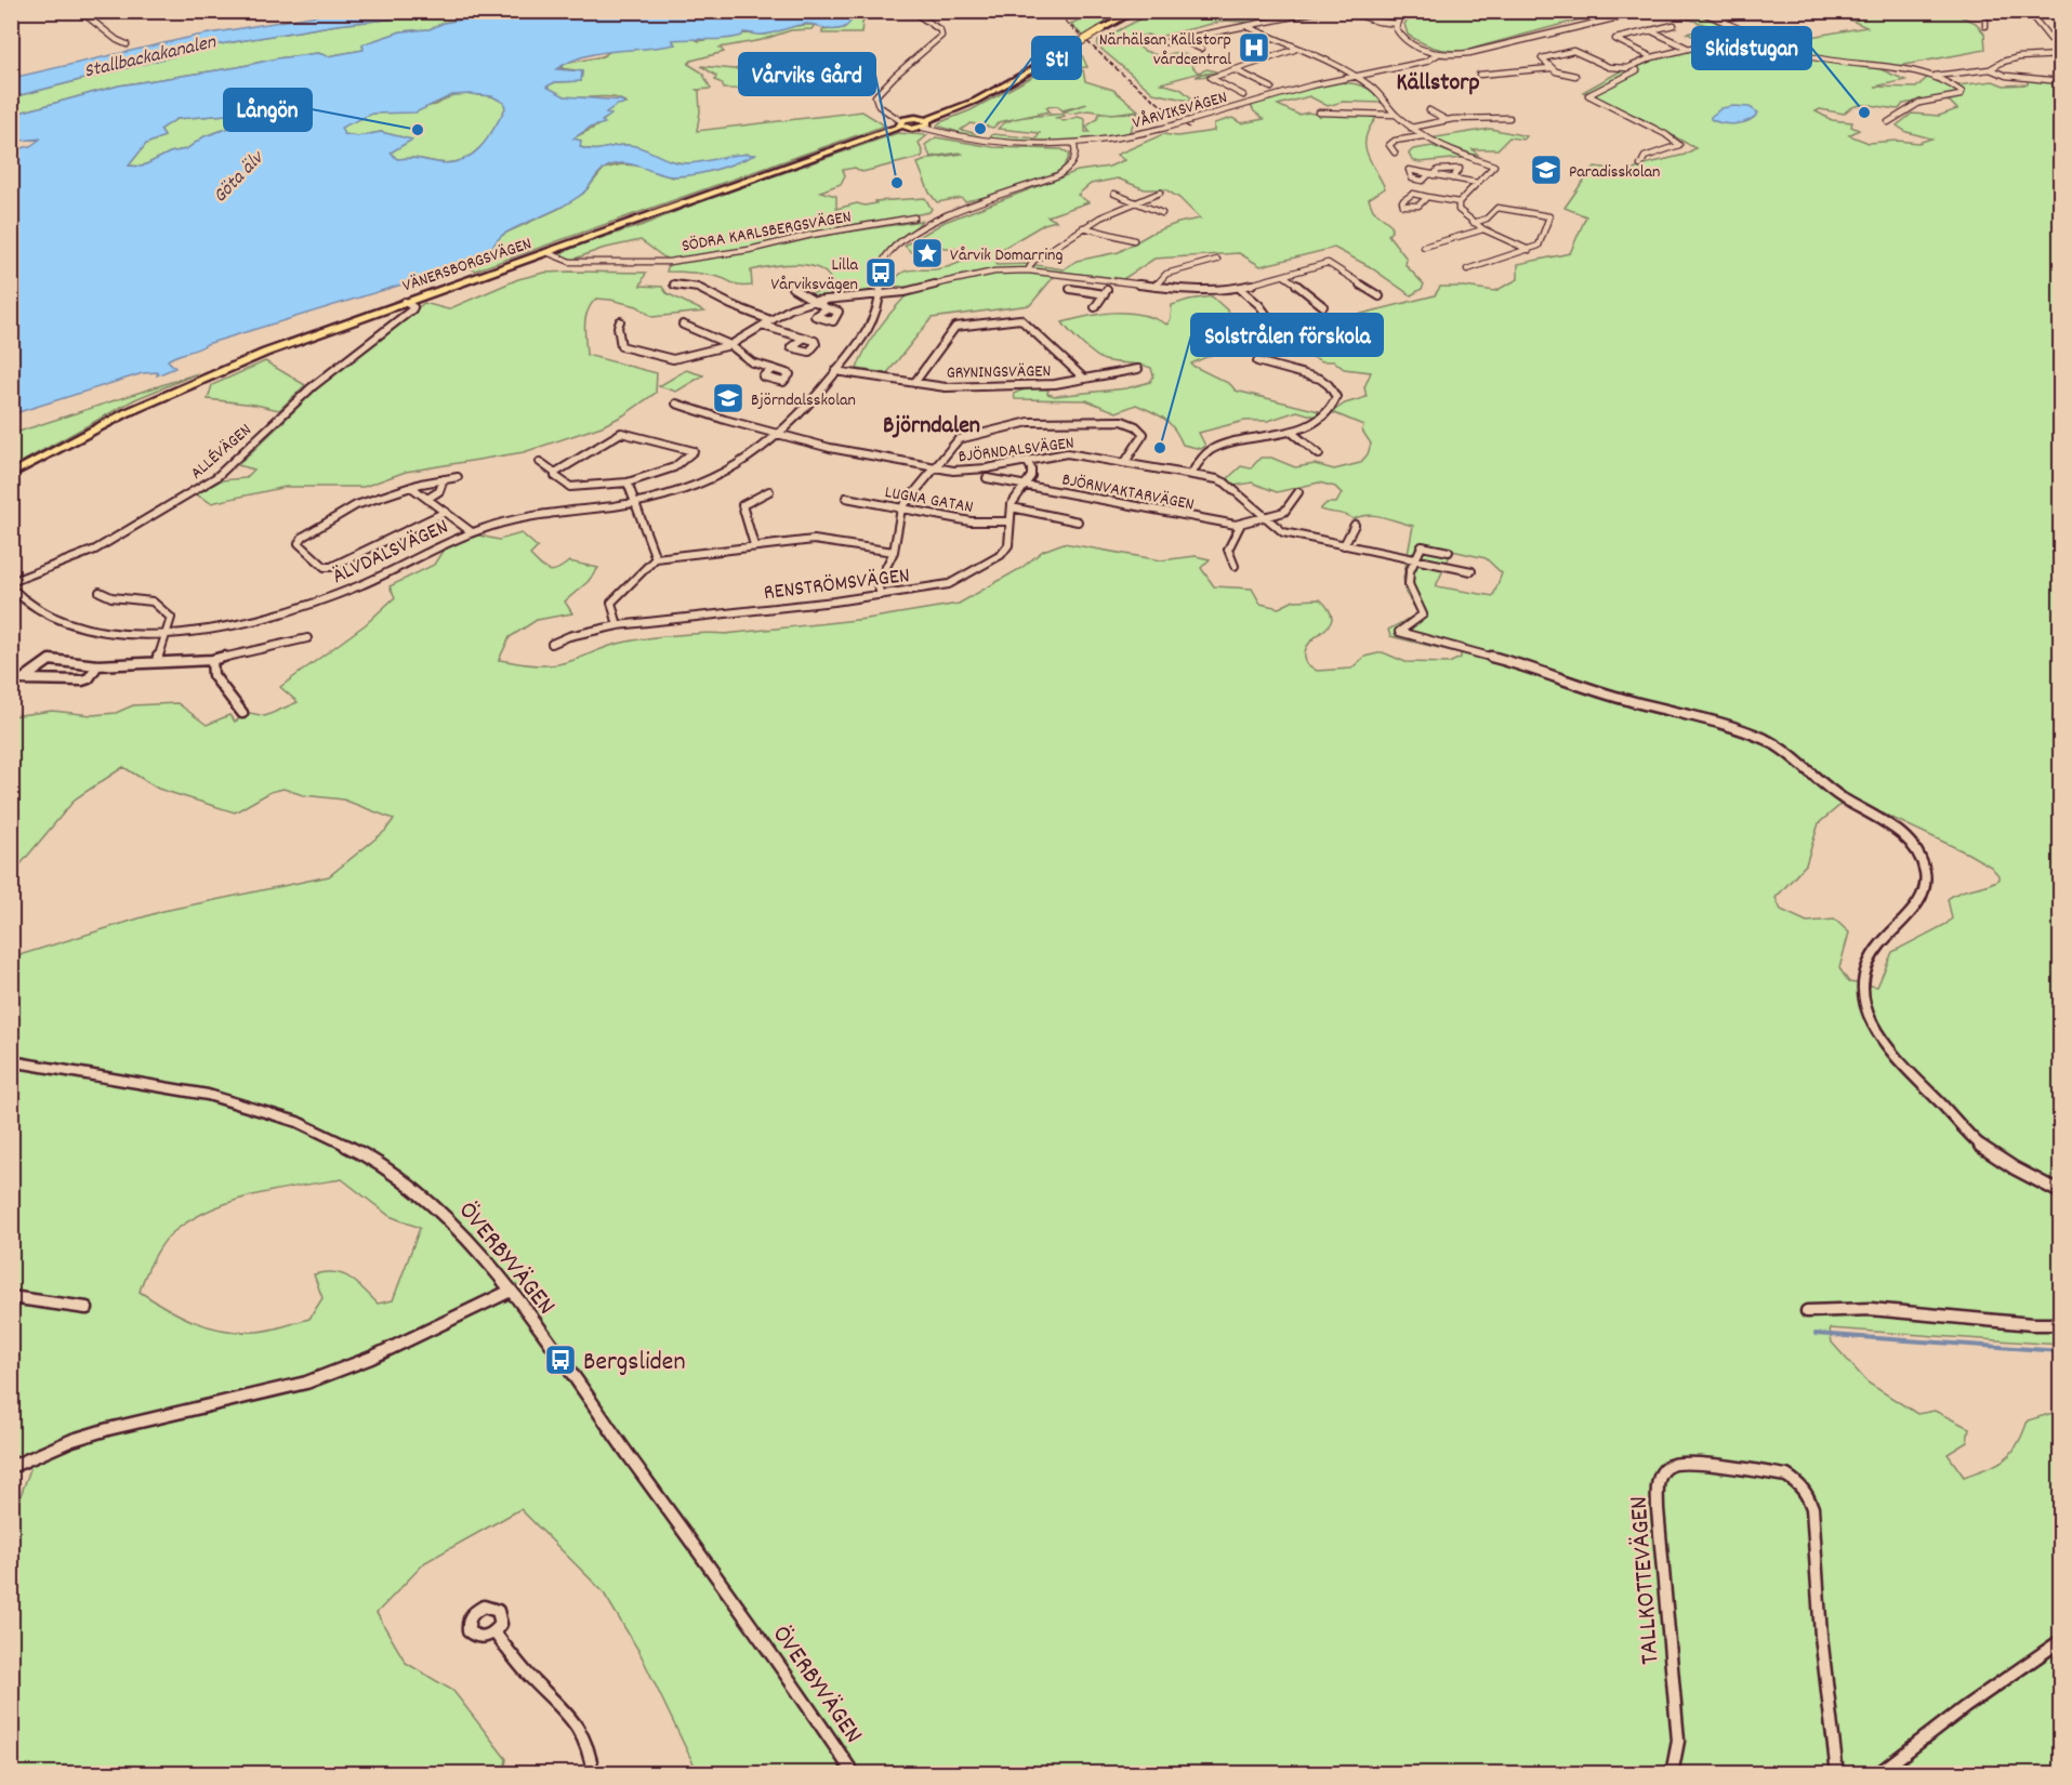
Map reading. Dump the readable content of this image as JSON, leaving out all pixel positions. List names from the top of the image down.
{
  "streets": {
    "main road": ["VÄNERSBORGSVÄGEN"],
    "street": [
      "VÅRVIKSVÄGEN",
      "SÖDRA KARLSBERGSVÄGEN",
      "GRYNINGSVÄGEN",
      "BJÖRNDALSVÄGEN",
      "ALLÉVÄGEN",
      "BJÖRNVAKTARVÄGEN",
      "LUGNA GATAN",
      "ÄLVDALSVÄGEN",
      "RENSTRÖMSVÄGEN",
      "ÖVERBYVÄGEN",
      "TALLKOTTEVÄGEN"
    ]
  },
  "crossings": [
    ["VÅRVIKSVÄGEN", "VÄNERSBORGSVÄGEN"],
    ["SÖDRA KARLSBERGSVÄGEN", "VÄNERSBORGSVÄGEN"],
    ["VÄNERSBORGSVÄGEN", "ALLÉVÄGEN"],
    ["BJÖRNDALSVÄGEN", "BJÖRNVAKTARVÄGEN"],
    ["BJÖRNDALSVÄGEN", "ÄLVDALSVÄGEN"],
    ["BJÖRNDALSVÄGEN", "RENSTRÖMSVÄGEN"],
    ["BJÖRNVAKTARVÄGEN", "RENSTRÖMSVÄGEN"],
    ["LUGNA GATAN", "RENSTRÖMSVÄGEN"]
  ],
  "districts": ["Källstorp", "Björndalen"],
  "water": ["Stallbackakanalen", "Göta älv"],
  "places": {
    "hospital": ["Närhälsan Källstorp vårdcentral"],
    "other": [
      "Skidstugan",
      "St1",
      "Långön",
      "Vårviks Gård",
      "Solstrålen förskola"
    ],
    "school or university": ["Paradisskolan", "Björndalsskolan"],
    "place": ["Vårvik Domarring"],
    "bus stop": ["Lilla Vårviksvägen", "Bergsliden"]
  }
}
